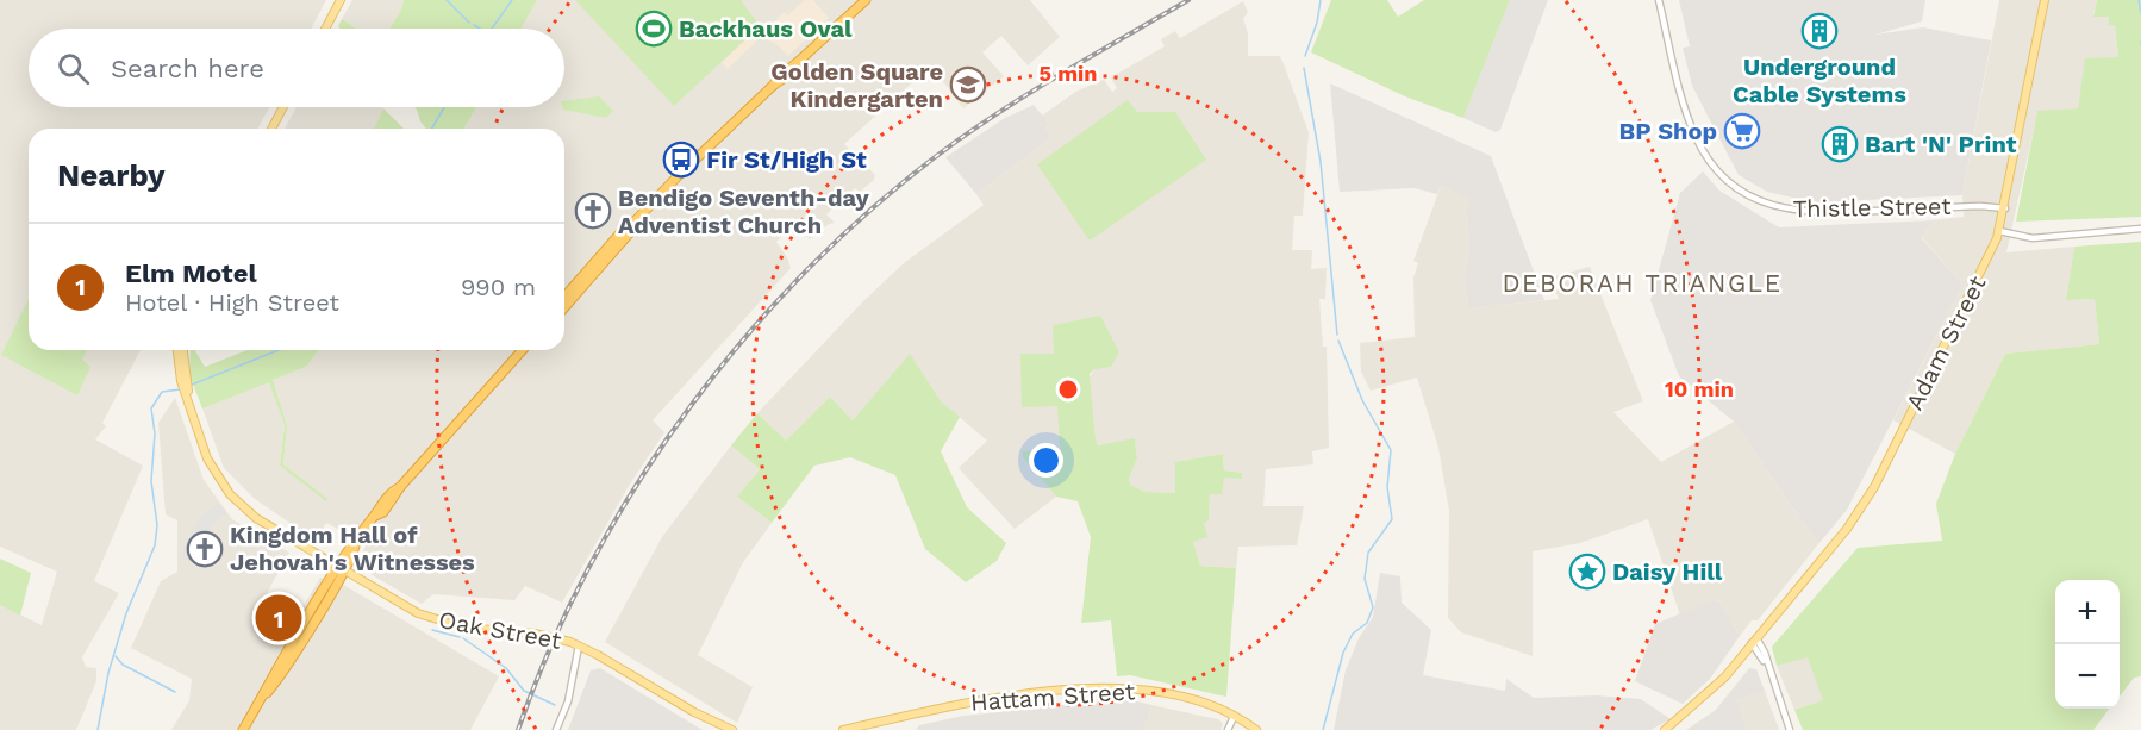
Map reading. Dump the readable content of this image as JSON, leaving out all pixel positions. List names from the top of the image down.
{
  "streets": {
    "main road": ["Adam Street", "Oak Street", "Hattam Street"],
    "street": ["Thistle Street"]
  },
  "crossings": [
    ["Thistle Street", "Adam Street"]
  ],
  "districts": ["DEBORAH TRIANGLE"],
  "places": {
    "sports": ["Backhaus Oval"],
    "building": ["Underground Cable Systems", "Bart 'N' Print"],
    "school or university": ["Golden Square Kindergarten"],
    "supermarket": ["BP Shop"],
    "bus stop": ["Fir St/High St"],
    "church": ["Bendigo Seventh-day Adventist Church", "Kingdom Hall of Jehovah's Witnesses"],
    "place": ["Daisy Hill"]
  },
  "page": {
    "search": "Search here",
    "heading": "Nearby",
    "list": [
      {
        "mark": "1",
        "name": "Elm Motel",
        "note": "Hotel · High Street",
        "value": "990 m"
      }
    ],
    "map_buttons": ["+", "−"],
    "pins": "1"
  },
  "rings": ["5 min", "10 min"]
}
